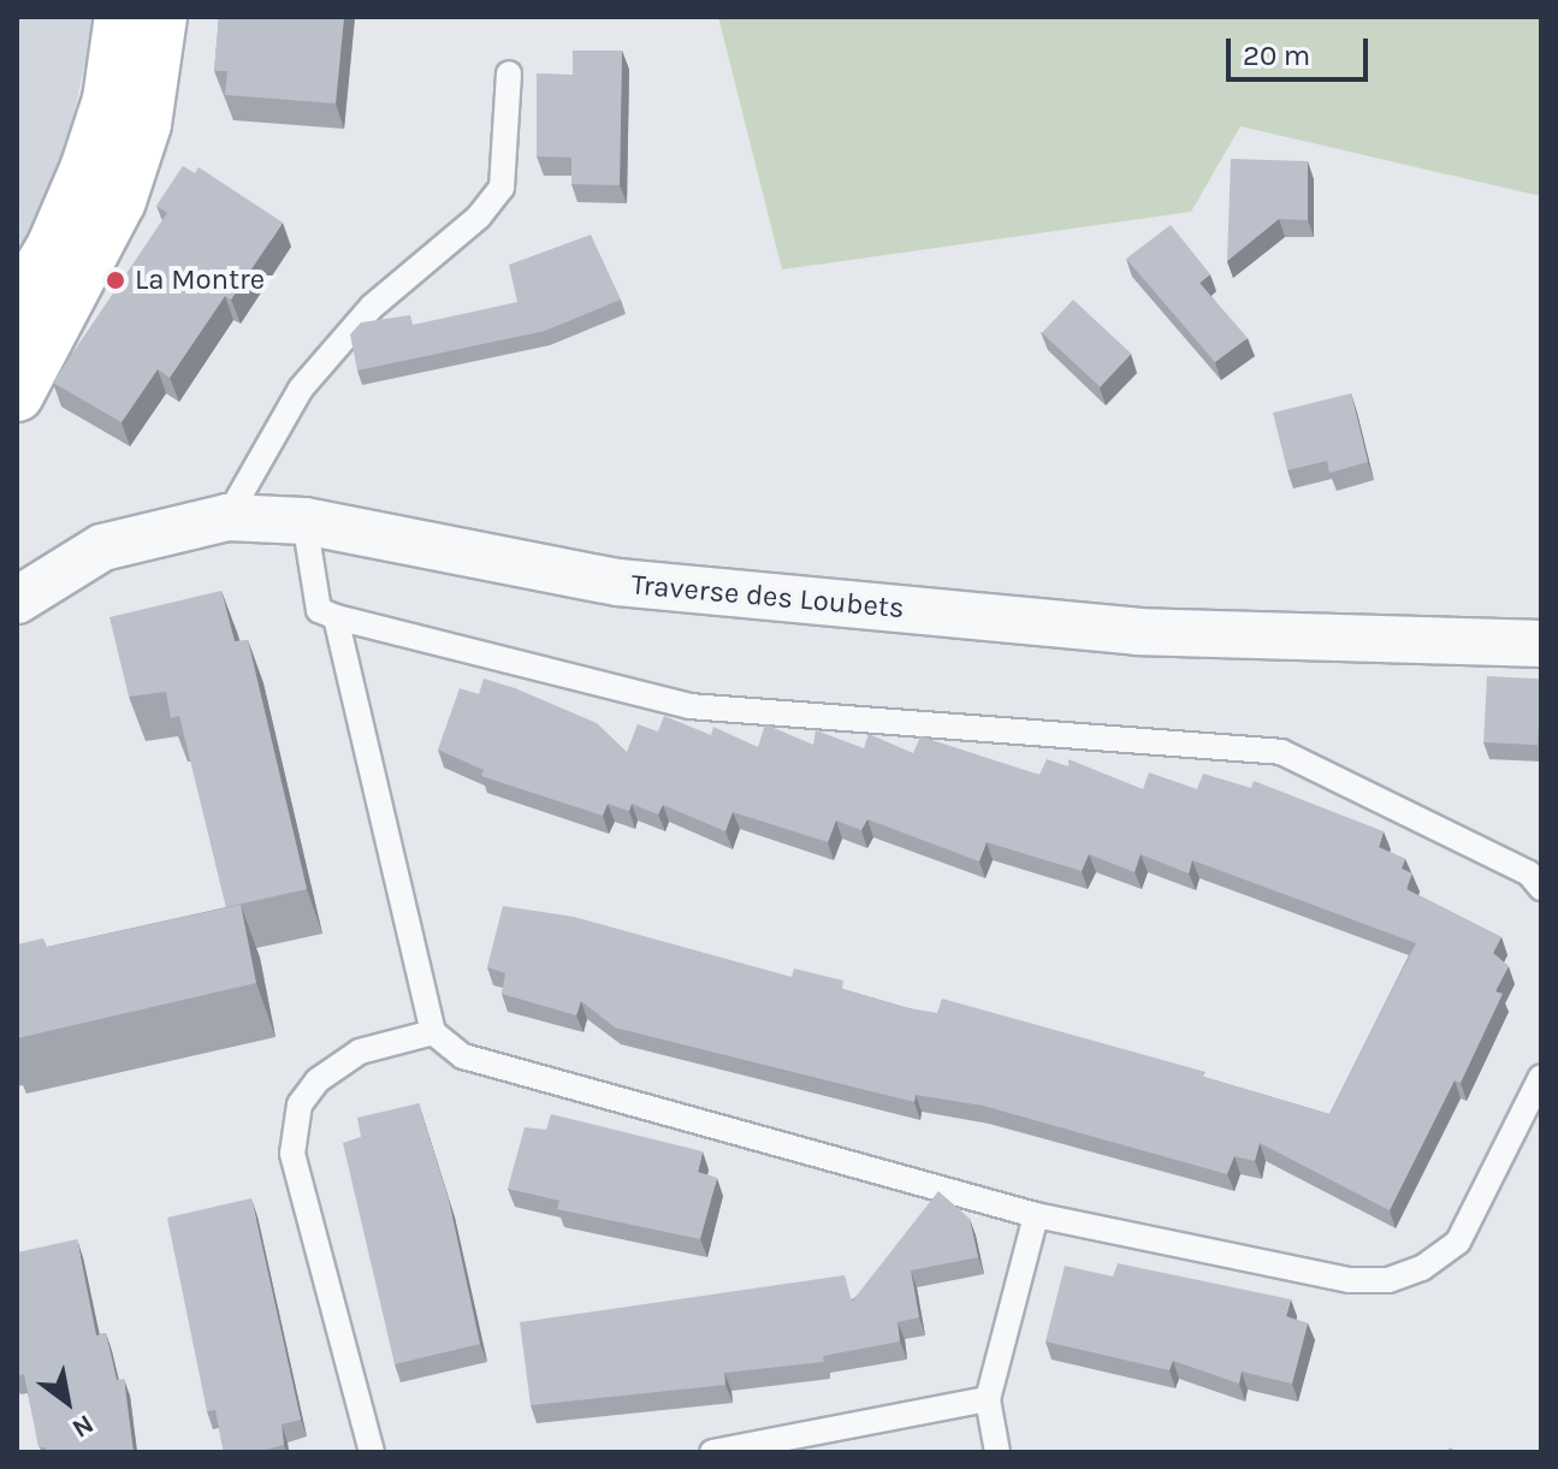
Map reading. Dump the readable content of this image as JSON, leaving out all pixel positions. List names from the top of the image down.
{
  "streets": {
    "street": ["Traverse des Loubets"]
  },
  "places": ["La Montre"],
  "scale_bar": "20 m",
  "north": "bottom right"
}
